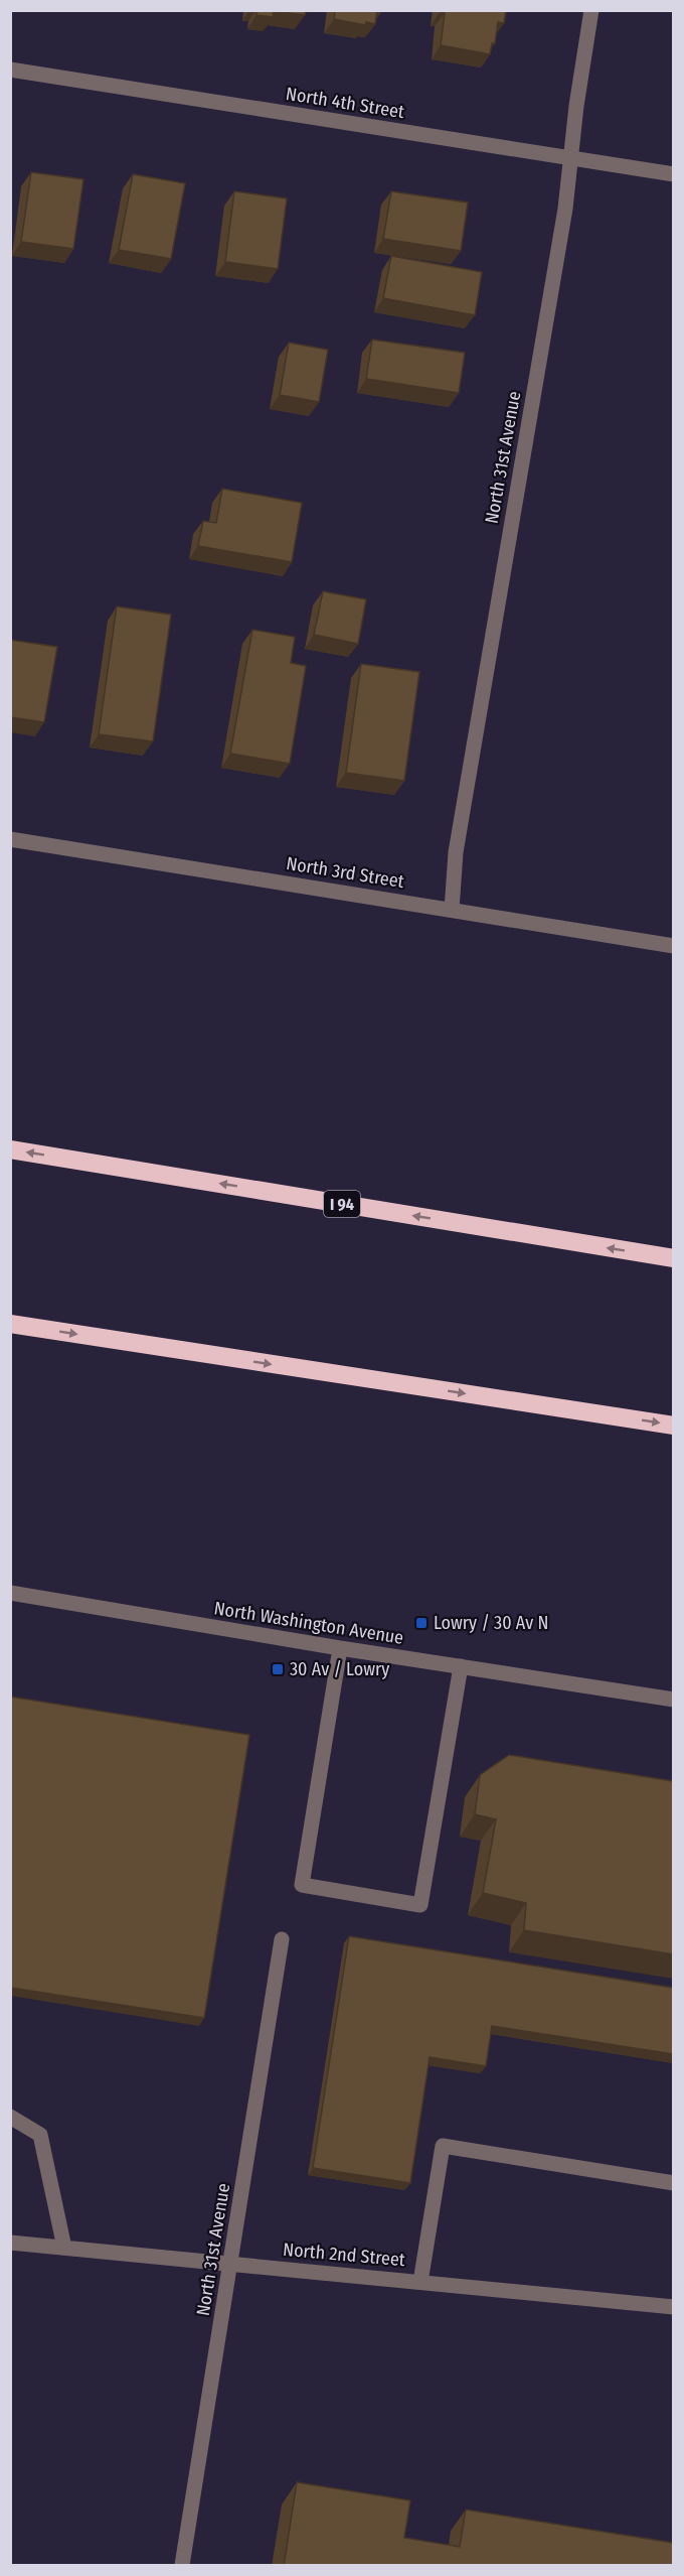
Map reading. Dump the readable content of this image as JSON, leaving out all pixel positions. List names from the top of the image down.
{
  "streets": {
    "highway": ["I 94"],
    "street": [
      "North 4th Street",
      "North 31st Avenue",
      "North 3rd Street",
      "North Washington Avenue",
      "North 2nd Street"
    ]
  },
  "crossings": [
    ["North 4th Street", "North 31st Avenue"],
    ["North 31st Avenue", "North 3rd Street"],
    ["North 31st Avenue", "North 2nd Street"]
  ],
  "places": {
    "transit": ["Lowry / 30 Av N", "30 Av / Lowry"]
  }
}
